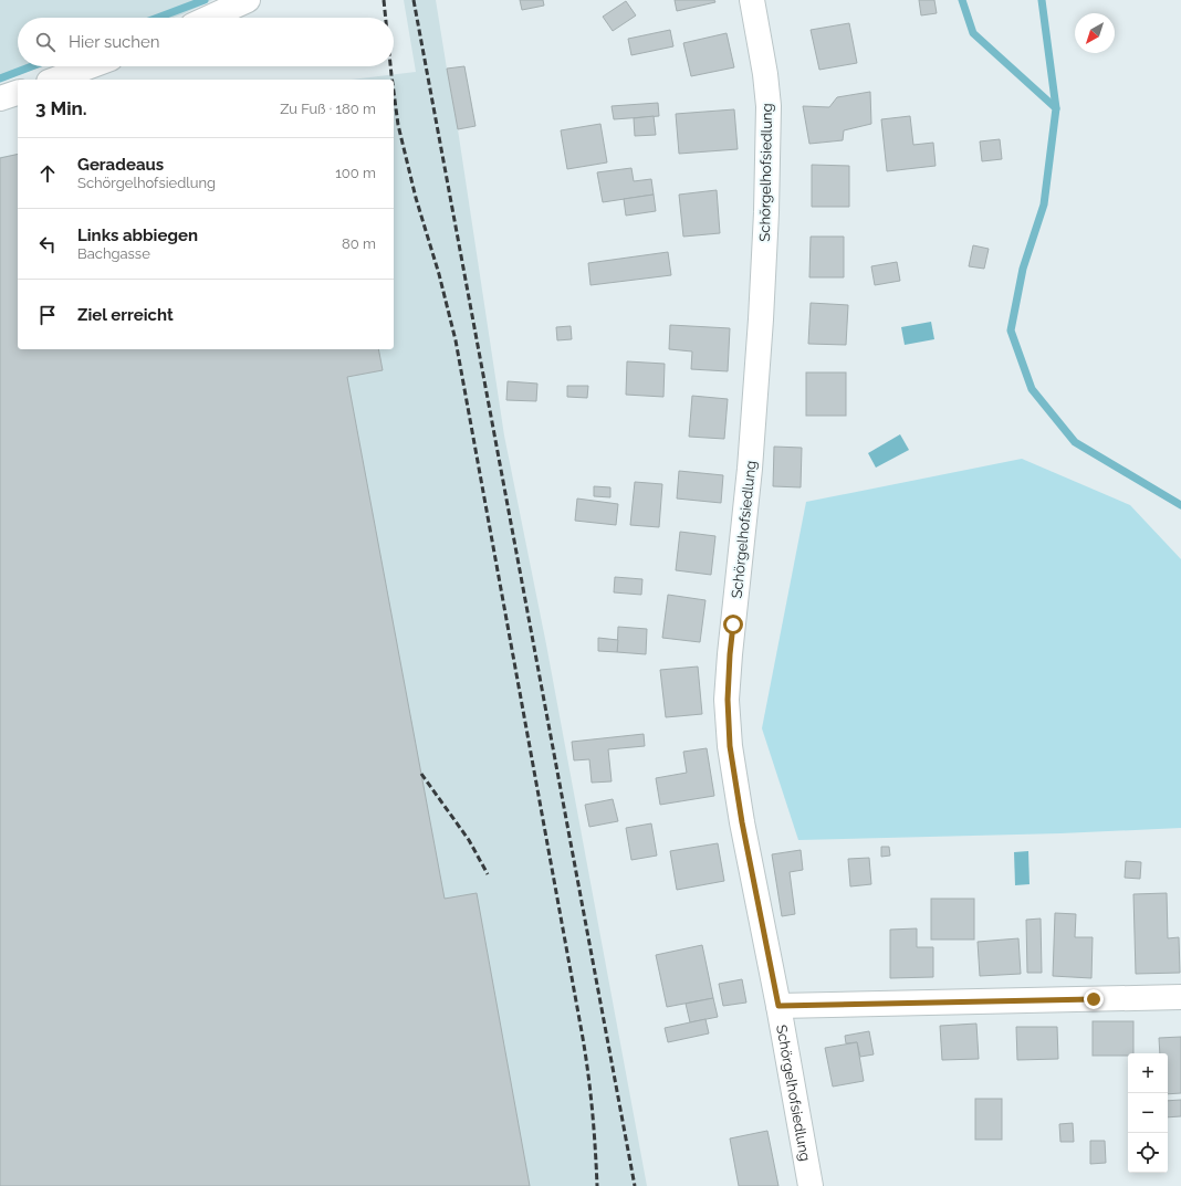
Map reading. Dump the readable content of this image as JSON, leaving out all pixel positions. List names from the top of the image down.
{
  "streets": {
    "street": ["Schörgelhofsiedlung"]
  },
  "north": "bottom left",
  "page": {
    "search": "Hier suchen",
    "heading": ["3 Min.", "Zu Fuß · 180 m"],
    "list": [
      ["Geradeaus", "Schörgelhofsiedlung", "100 m"],
      ["Links abbiegen", "Bachgasse", "80 m"],
      "Ziel erreicht"
    ],
    "map_buttons": ["+", "−"]
  }
}
